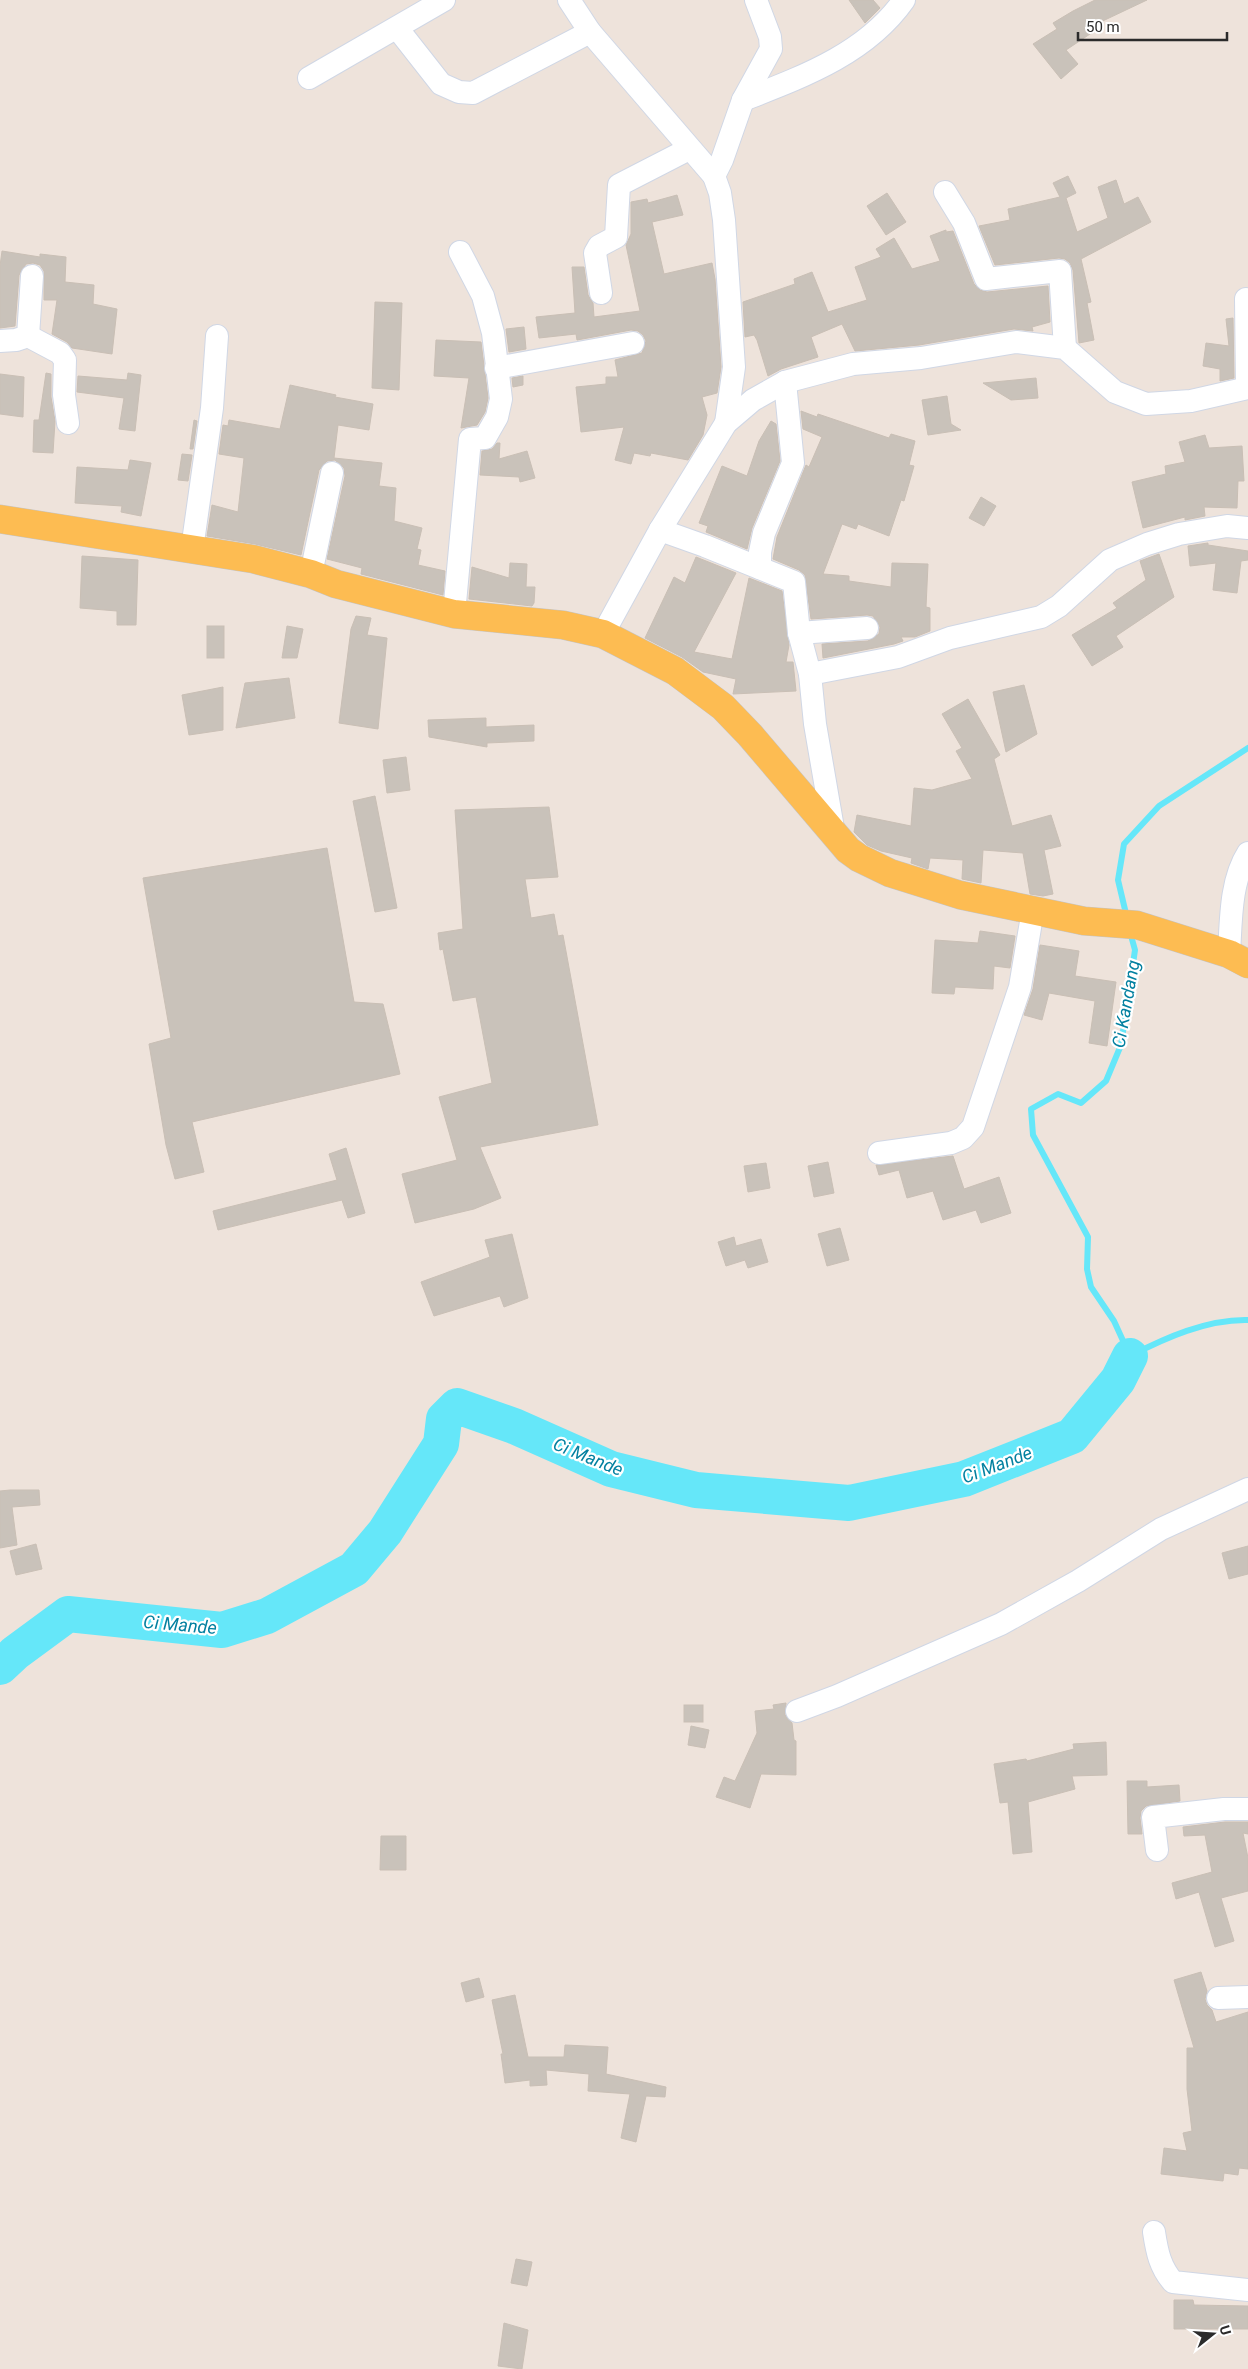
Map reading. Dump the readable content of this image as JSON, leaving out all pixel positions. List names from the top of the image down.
{
  "water": ["Ci Kandang", "Ci Mande"],
  "scale_bar": "50 m",
  "north": "right"
}
